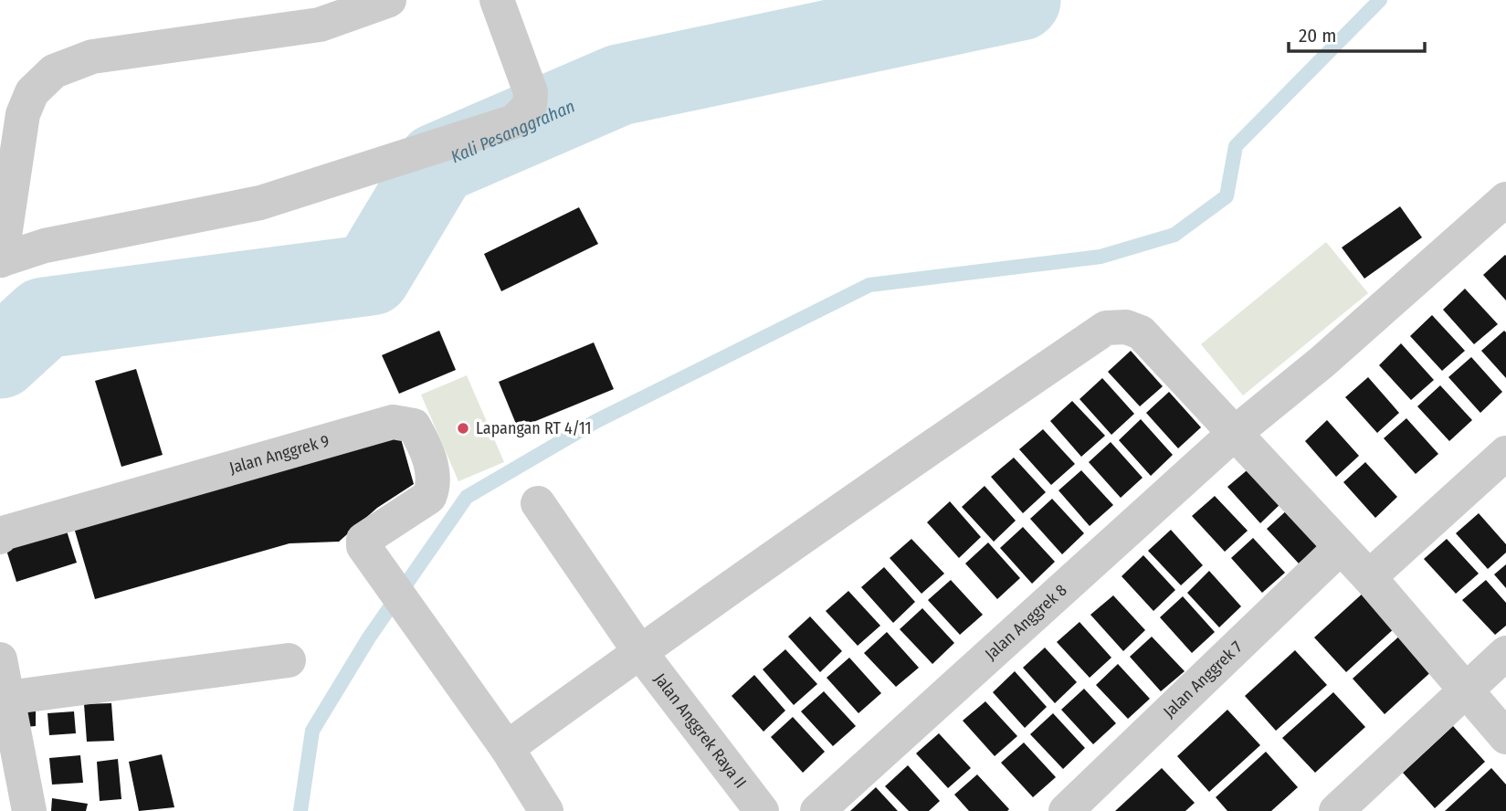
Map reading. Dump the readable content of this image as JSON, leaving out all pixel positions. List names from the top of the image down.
{
  "streets": {
    "street": [
      "Jalan Anggrek 9",
      "Jalan Anggrek 8",
      "Jalan Anggrek 7",
      "Jalan Anggrek Raya II"
    ]
  },
  "water": ["Kali Pesanggrahan"],
  "places": ["Lapangan RT 4/11"],
  "scale_bar": "20 m"
}
